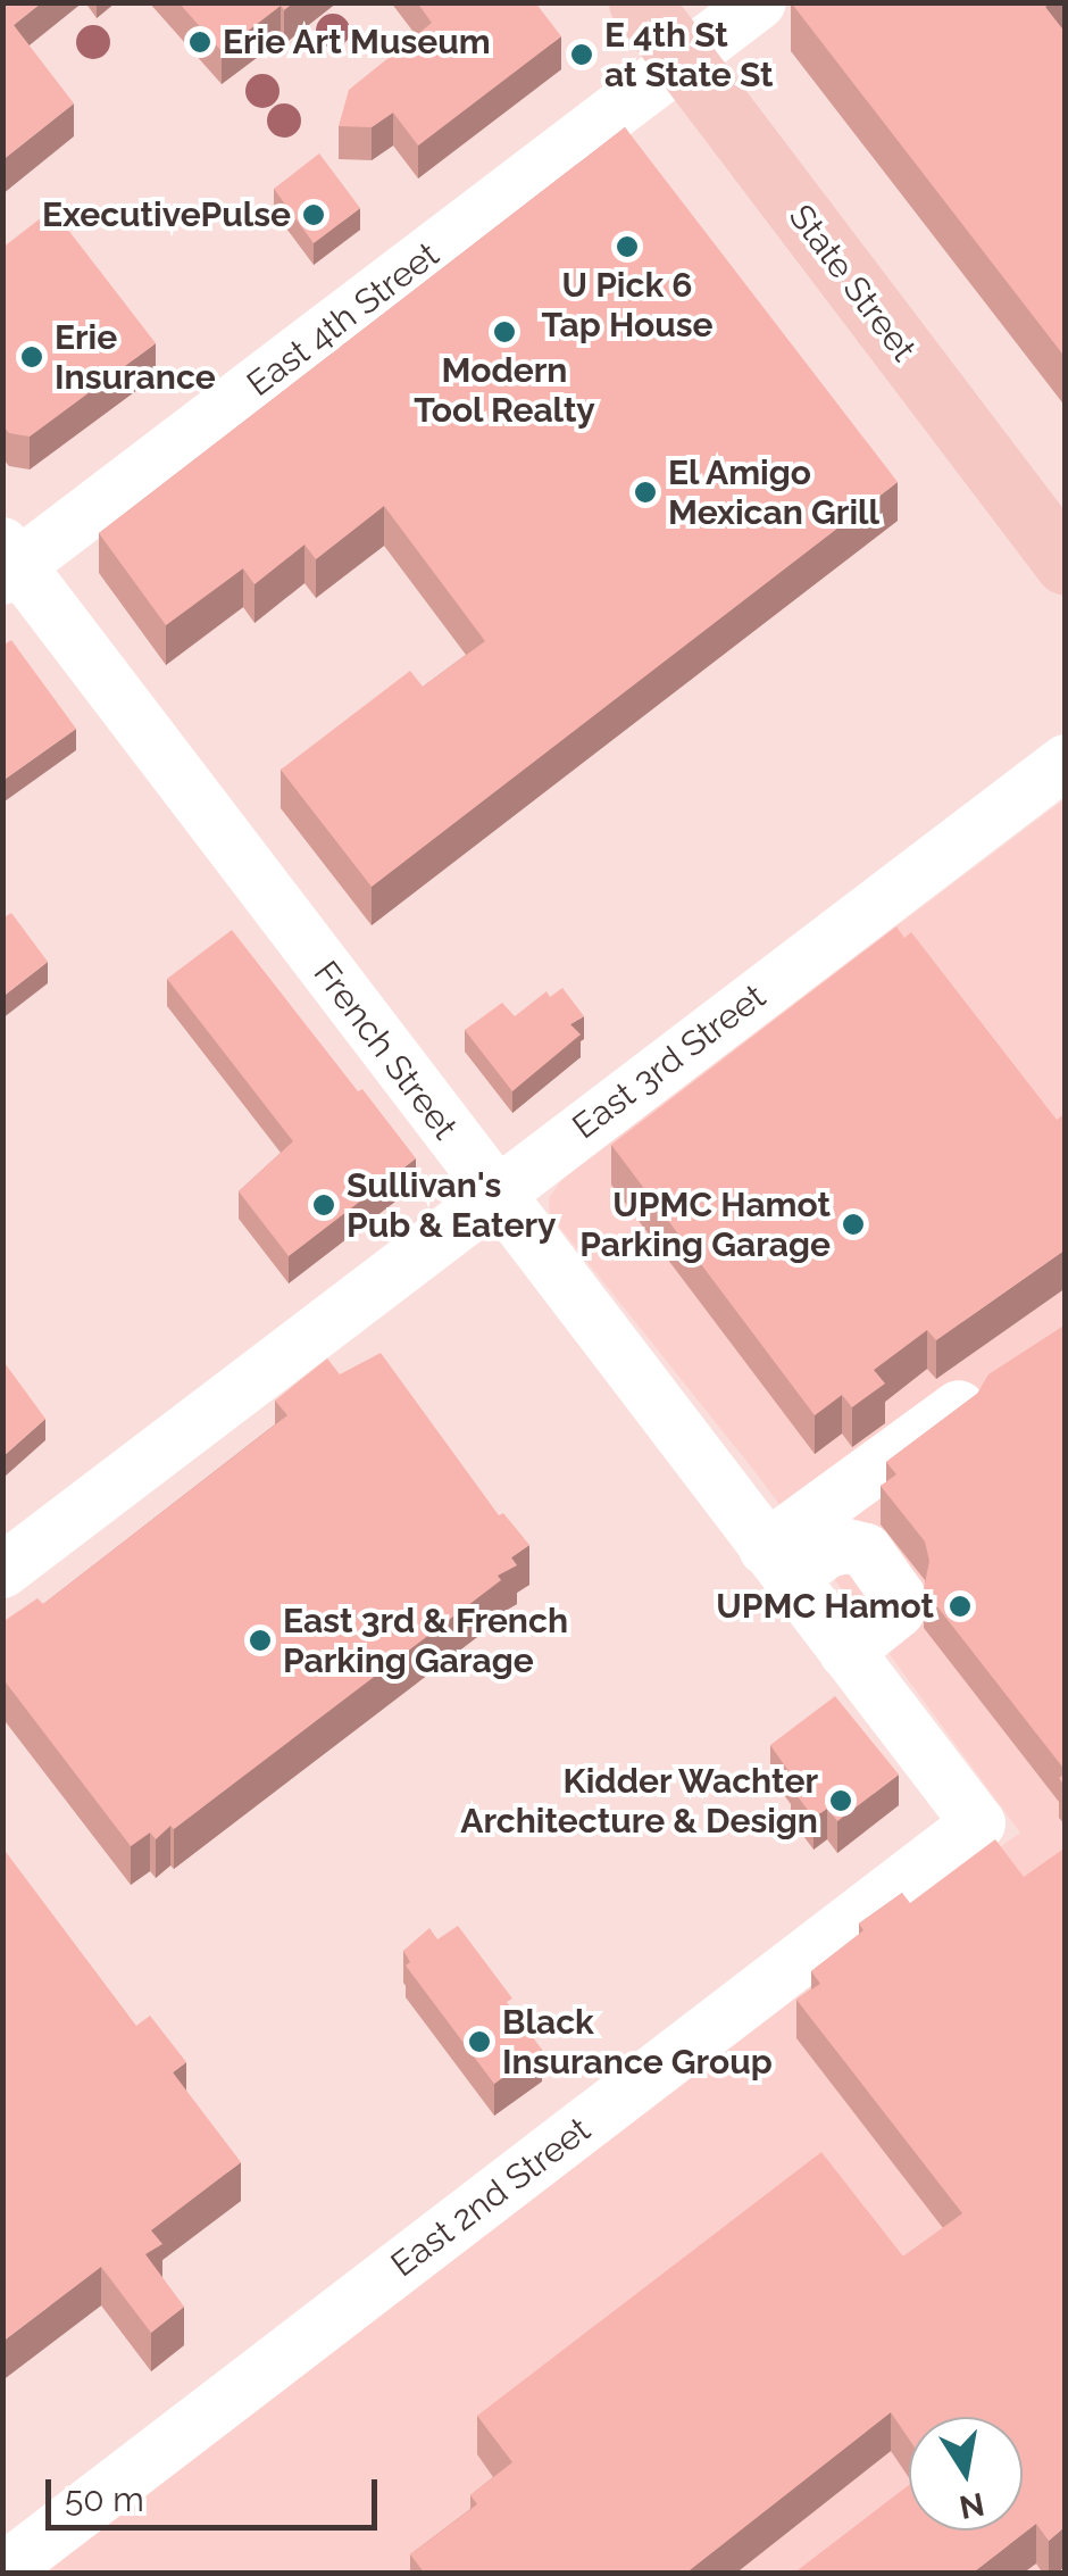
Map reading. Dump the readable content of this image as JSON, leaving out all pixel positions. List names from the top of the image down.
{
  "streets": {
    "main road": ["State Street"],
    "street": [
      "East 4th Street",
      "French Street",
      "East 3rd Street",
      "East 2nd Street"
    ]
  },
  "crossings": [
    ["State Street", "East 4th Street"],
    ["East 4th Street", "French Street"],
    ["French Street", "East 3rd Street"],
    ["French Street", "East 2nd Street"]
  ],
  "places": [
    "Erie Art Museum",
    "E 4th St at State St",
    "ExecutivePulse",
    "U Pick 6 Tap House",
    "Modern Tool Realty",
    "Erie Insurance",
    "El Amigo Mexican Grill",
    "Sullivan's Pub & Eatery",
    "UPMC Hamot Parking Garage",
    "UPMC Hamot",
    "East 3rd & French Parking Garage",
    "Kidder Wachter Architecture & Design",
    "Black Insurance Group"
  ],
  "scale_bar": "50 m",
  "north": "bottom"
}
